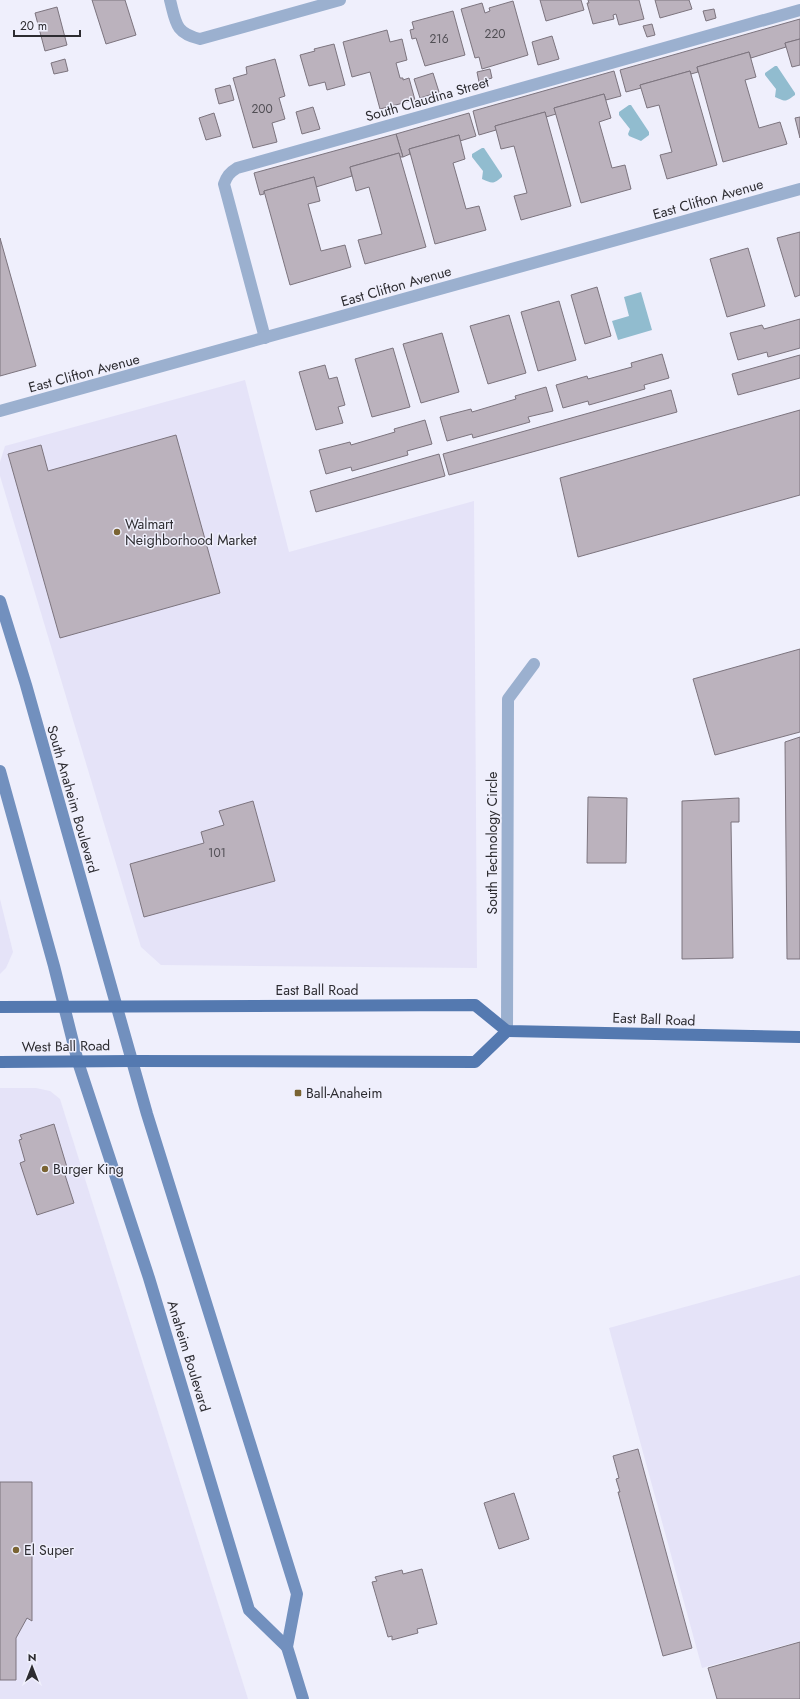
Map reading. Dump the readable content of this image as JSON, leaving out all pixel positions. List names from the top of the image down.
{
  "streets": {
    "main road": [
      "South Anaheim Boulevard",
      "East Ball Road",
      "West Ball Road",
      "Anaheim Boulevard"
    ],
    "street": ["South Claudina Street", "East Clifton Avenue", "South Technology Circle"]
  },
  "crossings": [
    ["South Claudina Street", "East Clifton Avenue"],
    ["South Anaheim Boulevard", "East Ball Road"],
    ["South Anaheim Boulevard", "West Ball Road"],
    ["South Anaheim Boulevard", "Anaheim Boulevard"],
    ["South Technology Circle", "East Ball Road"],
    ["West Ball Road", "Anaheim Boulevard"]
  ],
  "places": {
    "other": ["Walmart Neighborhood Market", "Burger King", "El Super"],
    "transit": ["Ball-Anaheim"]
  },
  "house_numbers": [
    "220",
    "216",
    "200",
    "101"
  ],
  "scale_bar": "20 m",
  "north": "top"
}
